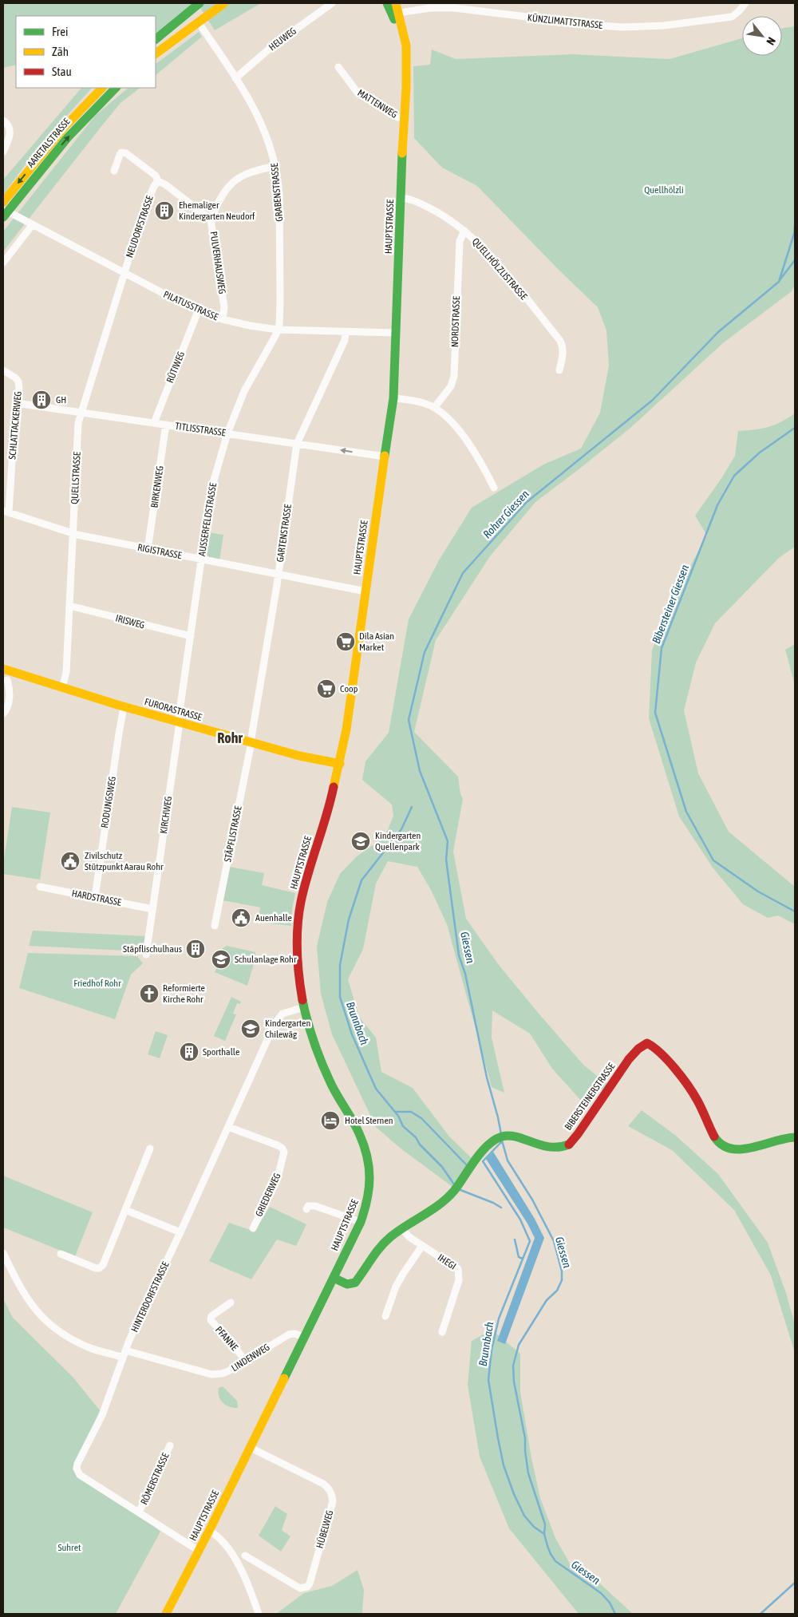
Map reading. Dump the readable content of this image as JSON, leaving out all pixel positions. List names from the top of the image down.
{
  "streets": {
    "main road": [
      "AARETALSTRASSE",
      "HAUPTSTRASSE",
      "FURORASTRASSE",
      "BIBERSTEINERSTRASSE"
    ],
    "street": [
      "KÜNZLIMATTSTRASSE",
      "HEUWEG",
      "MATTENWEG",
      "GRABENSTRASSE",
      "NEUDORFSTRASSE",
      "PULVERHAUSWEG",
      "QUELLHÖLZLISTRASSE",
      "PILATUSSTRASSE",
      "NORDSTRASSE",
      "RÜTIWEG",
      "SCHLATTACKERWEG",
      "TITLISSTRASSE",
      "QUELLSTRASSE",
      "BIRKENWEG",
      "AUSSERFELDSTRASSE",
      "GARTENSTRASSE",
      "RIGISTRASSE",
      "IRISWEG",
      "RODUNGSWEG",
      "KIRCHWEG",
      "STÄPFLISTRASSE",
      "HARDSTRASSE",
      "GRIEDERWEG",
      "IHEGI",
      "HINTERDORFSTRASSE",
      "PFANNE",
      "LINDENWEG",
      "RÖMERSTRASSE",
      "HÜBELWEG"
    ]
  },
  "crossings": [
    ["KÜNZLIMATTSTRASSE", "HAUPTSTRASSE"],
    ["HEUWEG", "GRABENSTRASSE"],
    ["MATTENWEG", "HAUPTSTRASSE"],
    ["GRABENSTRASSE", "PILATUSSTRASSE"],
    ["GRABENSTRASSE", "AUSSERFELDSTRASSE"],
    ["NEUDORFSTRASSE", "PULVERHAUSWEG"],
    ["NEUDORFSTRASSE", "PILATUSSTRASSE"],
    ["NEUDORFSTRASSE", "QUELLSTRASSE"],
    ["HAUPTSTRASSE", "QUELLHÖLZLISTRASSE"],
    ["HAUPTSTRASSE", "PILATUSSTRASSE"],
    ["HAUPTSTRASSE", "TITLISSTRASSE"],
    ["HAUPTSTRASSE", "RIGISTRASSE"],
    ["HAUPTSTRASSE", "FURORASTRASSE"],
    ["HAUPTSTRASSE", "BIBERSTEINERSTRASSE"],
    ["HAUPTSTRASSE", "HINTERDORFSTRASSE"],
    ["HAUPTSTRASSE", "LINDENWEG"],
    ["HAUPTSTRASSE", "HÜBELWEG"],
    ["PULVERHAUSWEG", "PILATUSSTRASSE"],
    ["QUELLHÖLZLISTRASSE", "NORDSTRASSE"],
    ["PILATUSSTRASSE", "RÜTIWEG"],
    ["PILATUSSTRASSE", "QUELLSTRASSE"],
    ["PILATUSSTRASSE", "AUSSERFELDSTRASSE"],
    ["PILATUSSTRASSE", "GARTENSTRASSE"],
    ["RÜTIWEG", "TITLISSTRASSE"],
    ["SCHLATTACKERWEG", "TITLISSTRASSE"],
    ["SCHLATTACKERWEG", "RIGISTRASSE"],
    ["TITLISSTRASSE", "QUELLSTRASSE"],
    ["TITLISSTRASSE", "BIRKENWEG"],
    ["TITLISSTRASSE", "AUSSERFELDSTRASSE"],
    ["TITLISSTRASSE", "GARTENSTRASSE"],
    ["QUELLSTRASSE", "RIGISTRASSE"],
    ["QUELLSTRASSE", "IRISWEG"],
    ["QUELLSTRASSE", "FURORASTRASSE"],
    ["BIRKENWEG", "RIGISTRASSE"],
    ["AUSSERFELDSTRASSE", "RIGISTRASSE"],
    ["AUSSERFELDSTRASSE", "IRISWEG"],
    ["AUSSERFELDSTRASSE", "FURORASTRASSE"],
    ["AUSSERFELDSTRASSE", "KIRCHWEG"],
    ["GARTENSTRASSE", "RIGISTRASSE"],
    ["GARTENSTRASSE", "FURORASTRASSE"],
    ["GARTENSTRASSE", "STÄPFLISTRASSE"],
    ["FURORASTRASSE", "RODUNGSWEG"],
    ["FURORASTRASSE", "KIRCHWEG"],
    ["FURORASTRASSE", "STÄPFLISTRASSE"],
    ["RODUNGSWEG", "HARDSTRASSE"],
    ["KIRCHWEG", "HARDSTRASSE"],
    ["BIBERSTEINERSTRASSE", "IHEGI"],
    ["GRIEDERWEG", "HINTERDORFSTRASSE"],
    ["HINTERDORFSTRASSE", "LINDENWEG"],
    ["HINTERDORFSTRASSE", "RÖMERSTRASSE"],
    ["PFANNE", "LINDENWEG"]
  ],
  "districts": ["Rohr"],
  "water": [
    "Rohrer Giessen",
    "Bibersteiner Giessen",
    "Giessen",
    "Brunnbach"
  ],
  "parks": ["Quellhölzli", "Friedhof Rohr", "Suhret"],
  "places": {
    "building": [
      "Ehemaliger Kindergarten Neudorf",
      "GH",
      "Stäpflischulhaus",
      "Sporthalle"
    ],
    "supermarket": ["Dila Asian Market", "Coop"],
    "school or university": ["Kindergarten Quellenpark", "Schulanlage Rohr", "Kindergarten Chilewäg"],
    "public building": ["Zivilschutz Stützpunkt Aarau Rohr", "Auenhalle"],
    "church": ["Reformierte Kirche Rohr"],
    "hotel": ["Hotel Sternen"]
  },
  "legend": ["Frei", "Zäh", "Stau"],
  "north": "bottom right"
}
